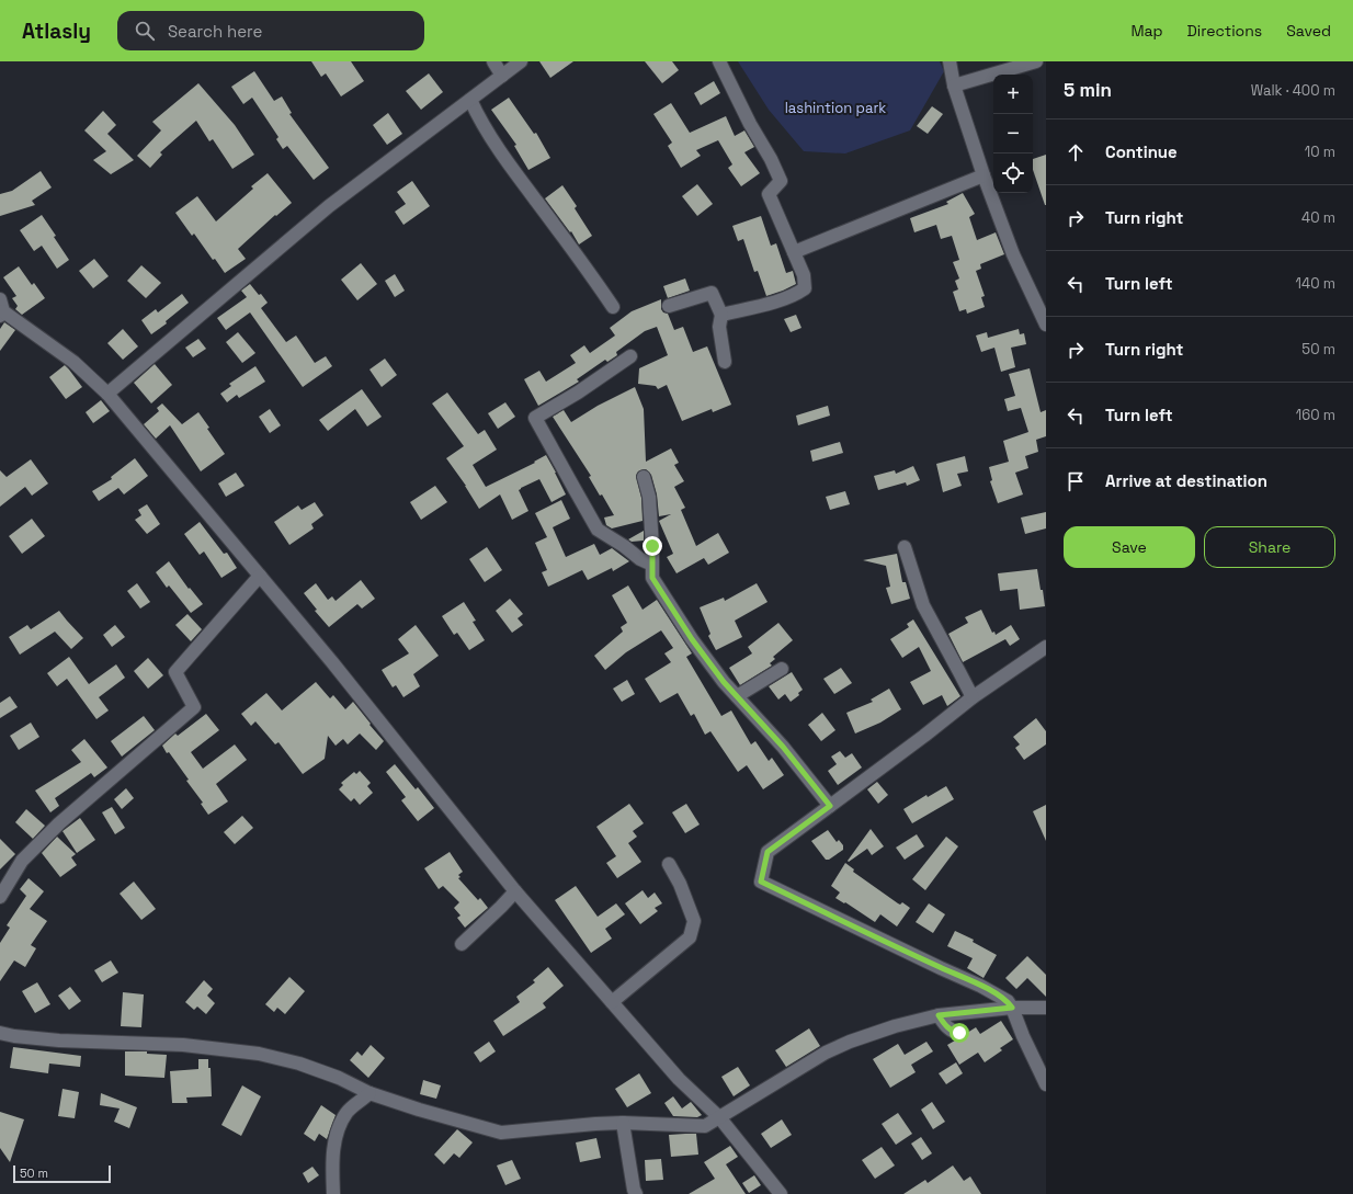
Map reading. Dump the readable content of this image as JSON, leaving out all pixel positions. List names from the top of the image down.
{
  "parks": ["lashintion park"],
  "scale_bar": "50 m",
  "page": {
    "header": "Atlasly",
    "search": "Search here",
    "nav": ["Map", "Directions", "Saved"],
    "heading": ["5 min", "Walk · 400 m"],
    "map_buttons": ["+", "−"],
    "list": [
      ["Continue", "10 m"],
      ["Turn right", "40 m"],
      ["Turn left", "140 m"],
      ["Turn right", "50 m"],
      ["Turn left", "160 m"],
      "Arrive at destination"
    ],
    "buttons": ["Save", "Share"],
    "scale": "50 m"
  }
}
